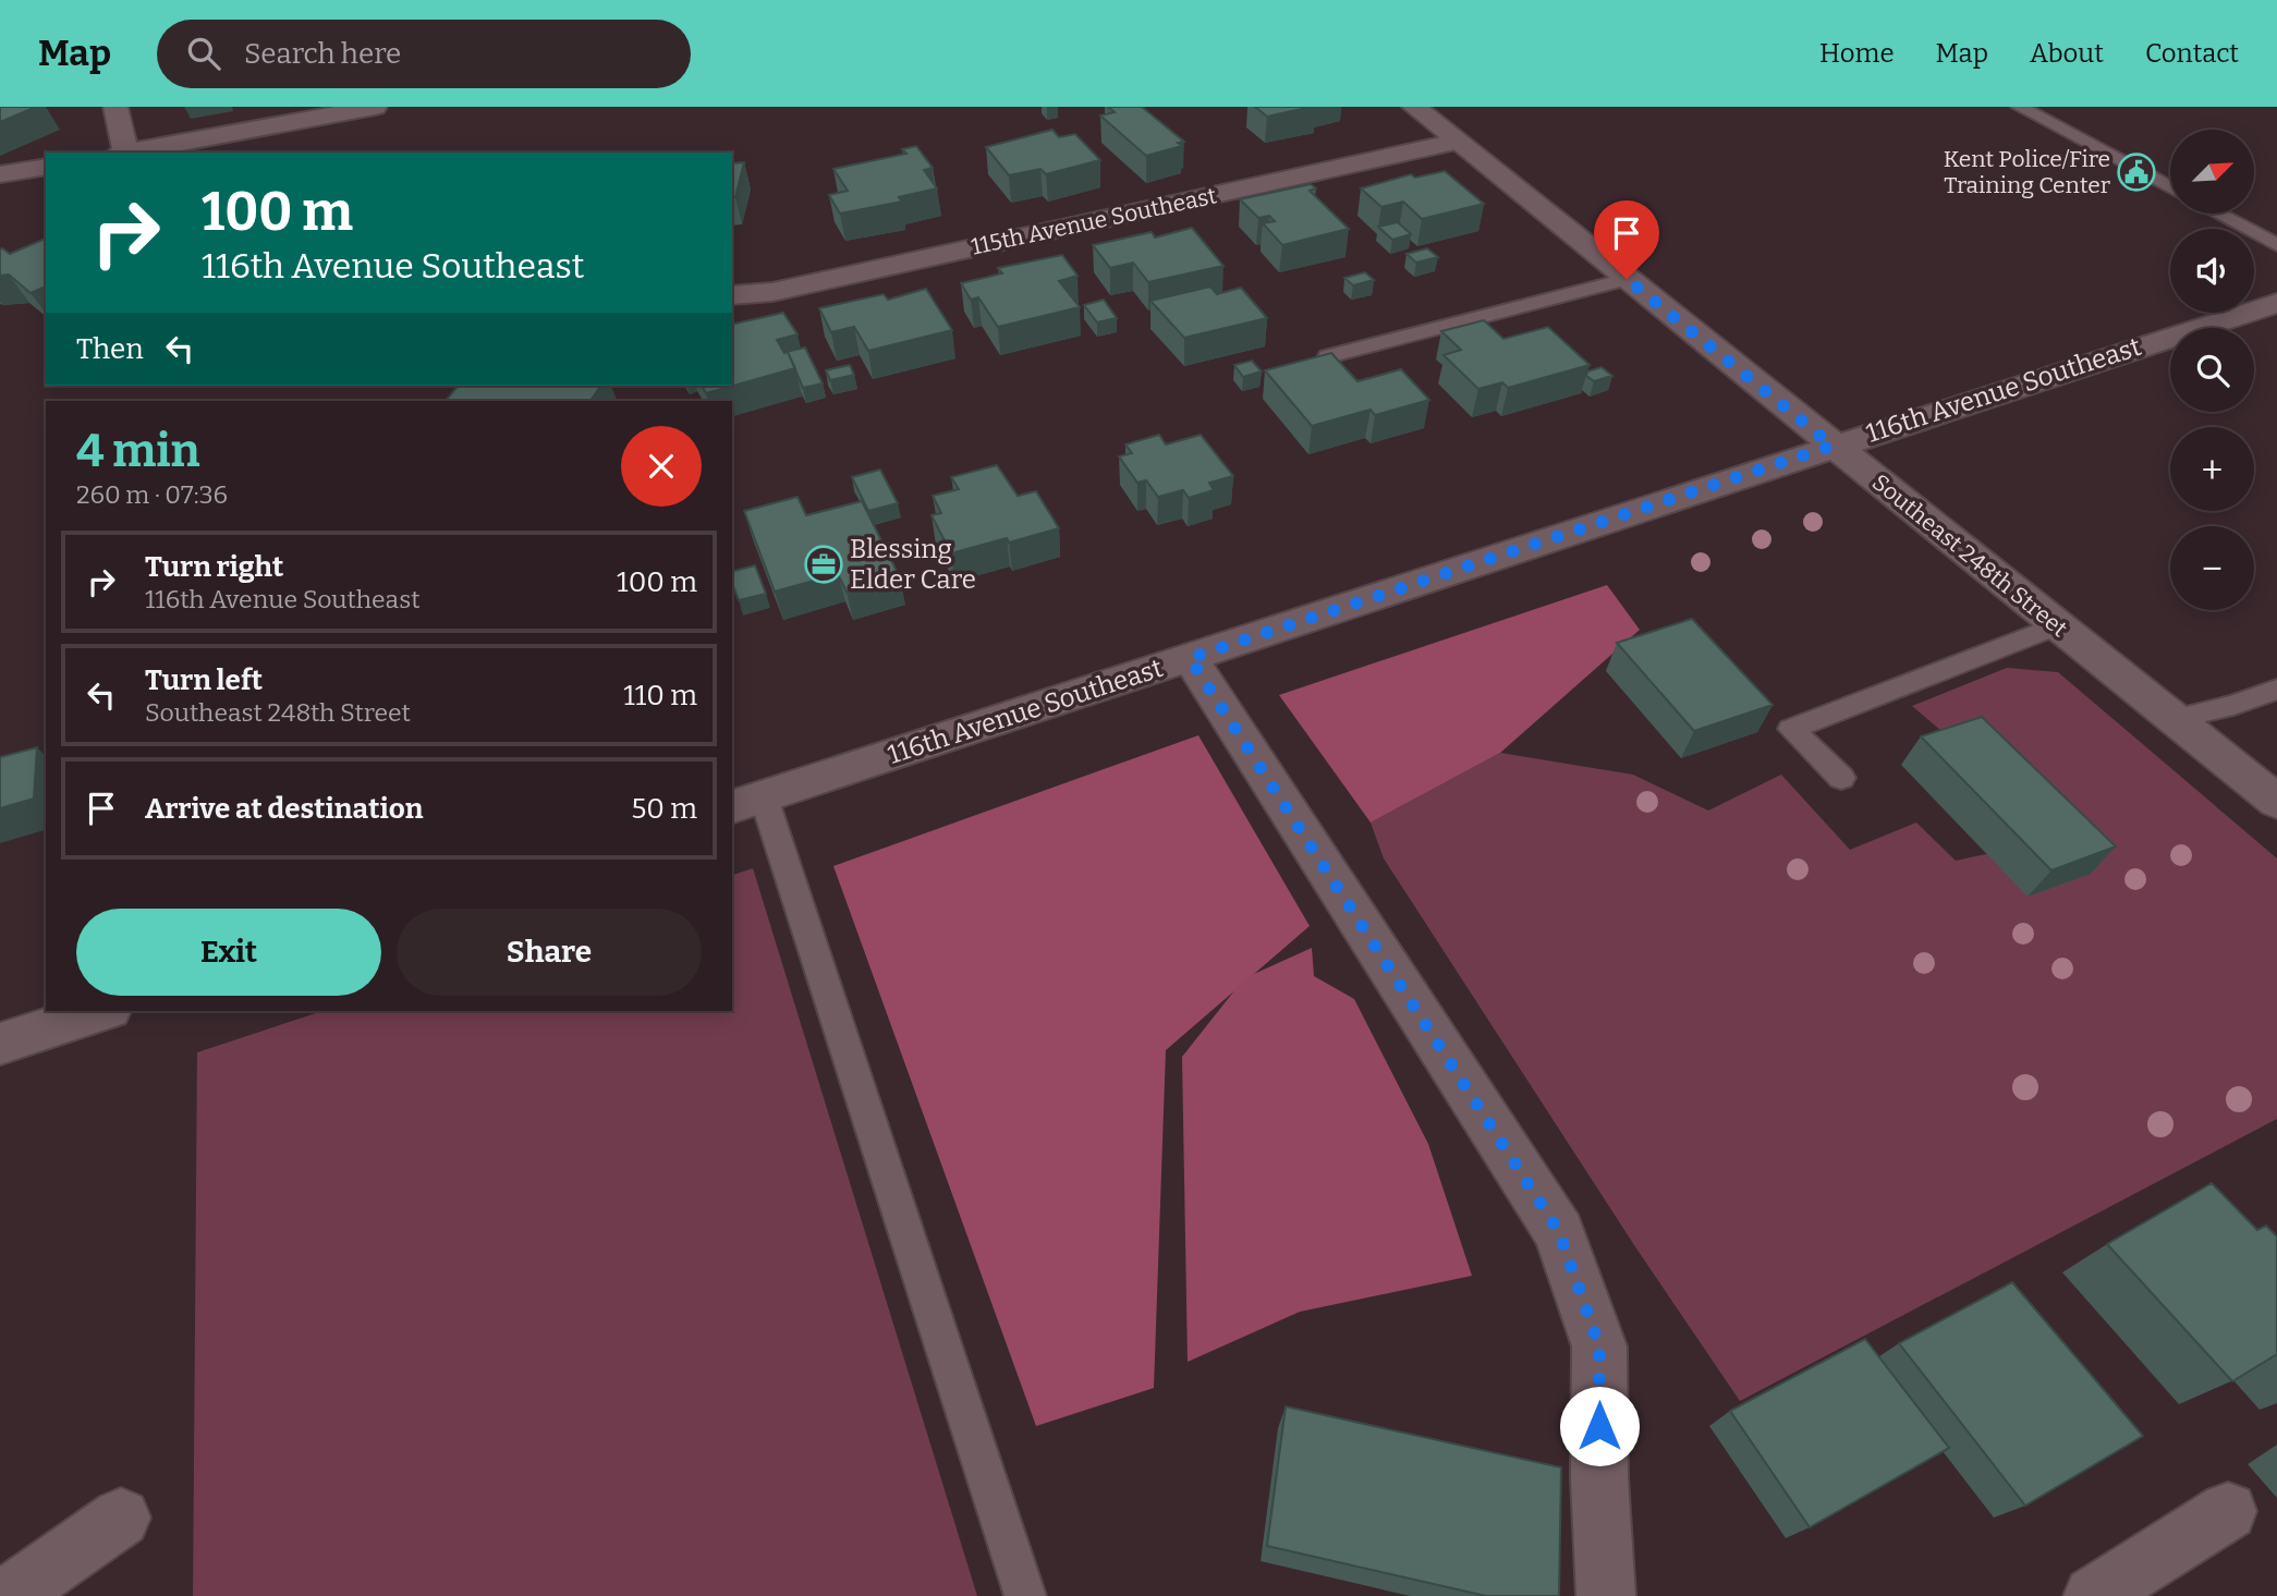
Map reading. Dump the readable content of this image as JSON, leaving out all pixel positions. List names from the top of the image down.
{
  "streets": {
    "street": ["115th Avenue Southeast", "116th Avenue Southeast", "Southeast 248th Street"]
  },
  "crossings": [
    ["115th Avenue Southeast", "Southeast 248th Street"],
    ["116th Avenue Southeast", "Southeast 248th Street"]
  ],
  "places": {
    "public building": ["Kent Police/Fire Training Center"],
    "office": ["Blessing Elder Care"]
  },
  "north": "top right",
  "page": {
    "header": "Map",
    "search": "Search here",
    "nav": [
      "Home",
      "Map",
      "About",
      "Contact"
    ],
    "map_buttons": ["+", "−"],
    "turn": ["100 m", "116th Avenue Southeast"],
    "then": "Then",
    "heading": ["4 min", "260 m · 07:36"],
    "list": [
      {
        "name": "Turn right",
        "note": "116th Avenue Southeast",
        "value": "100 m"
      },
      {
        "name": "Turn left",
        "note": "Southeast 248th Street",
        "value": "110 m"
      },
      {
        "name": "Arrive at destination",
        "value": "50 m"
      }
    ],
    "buttons": ["Exit", "Share"]
  }
}
